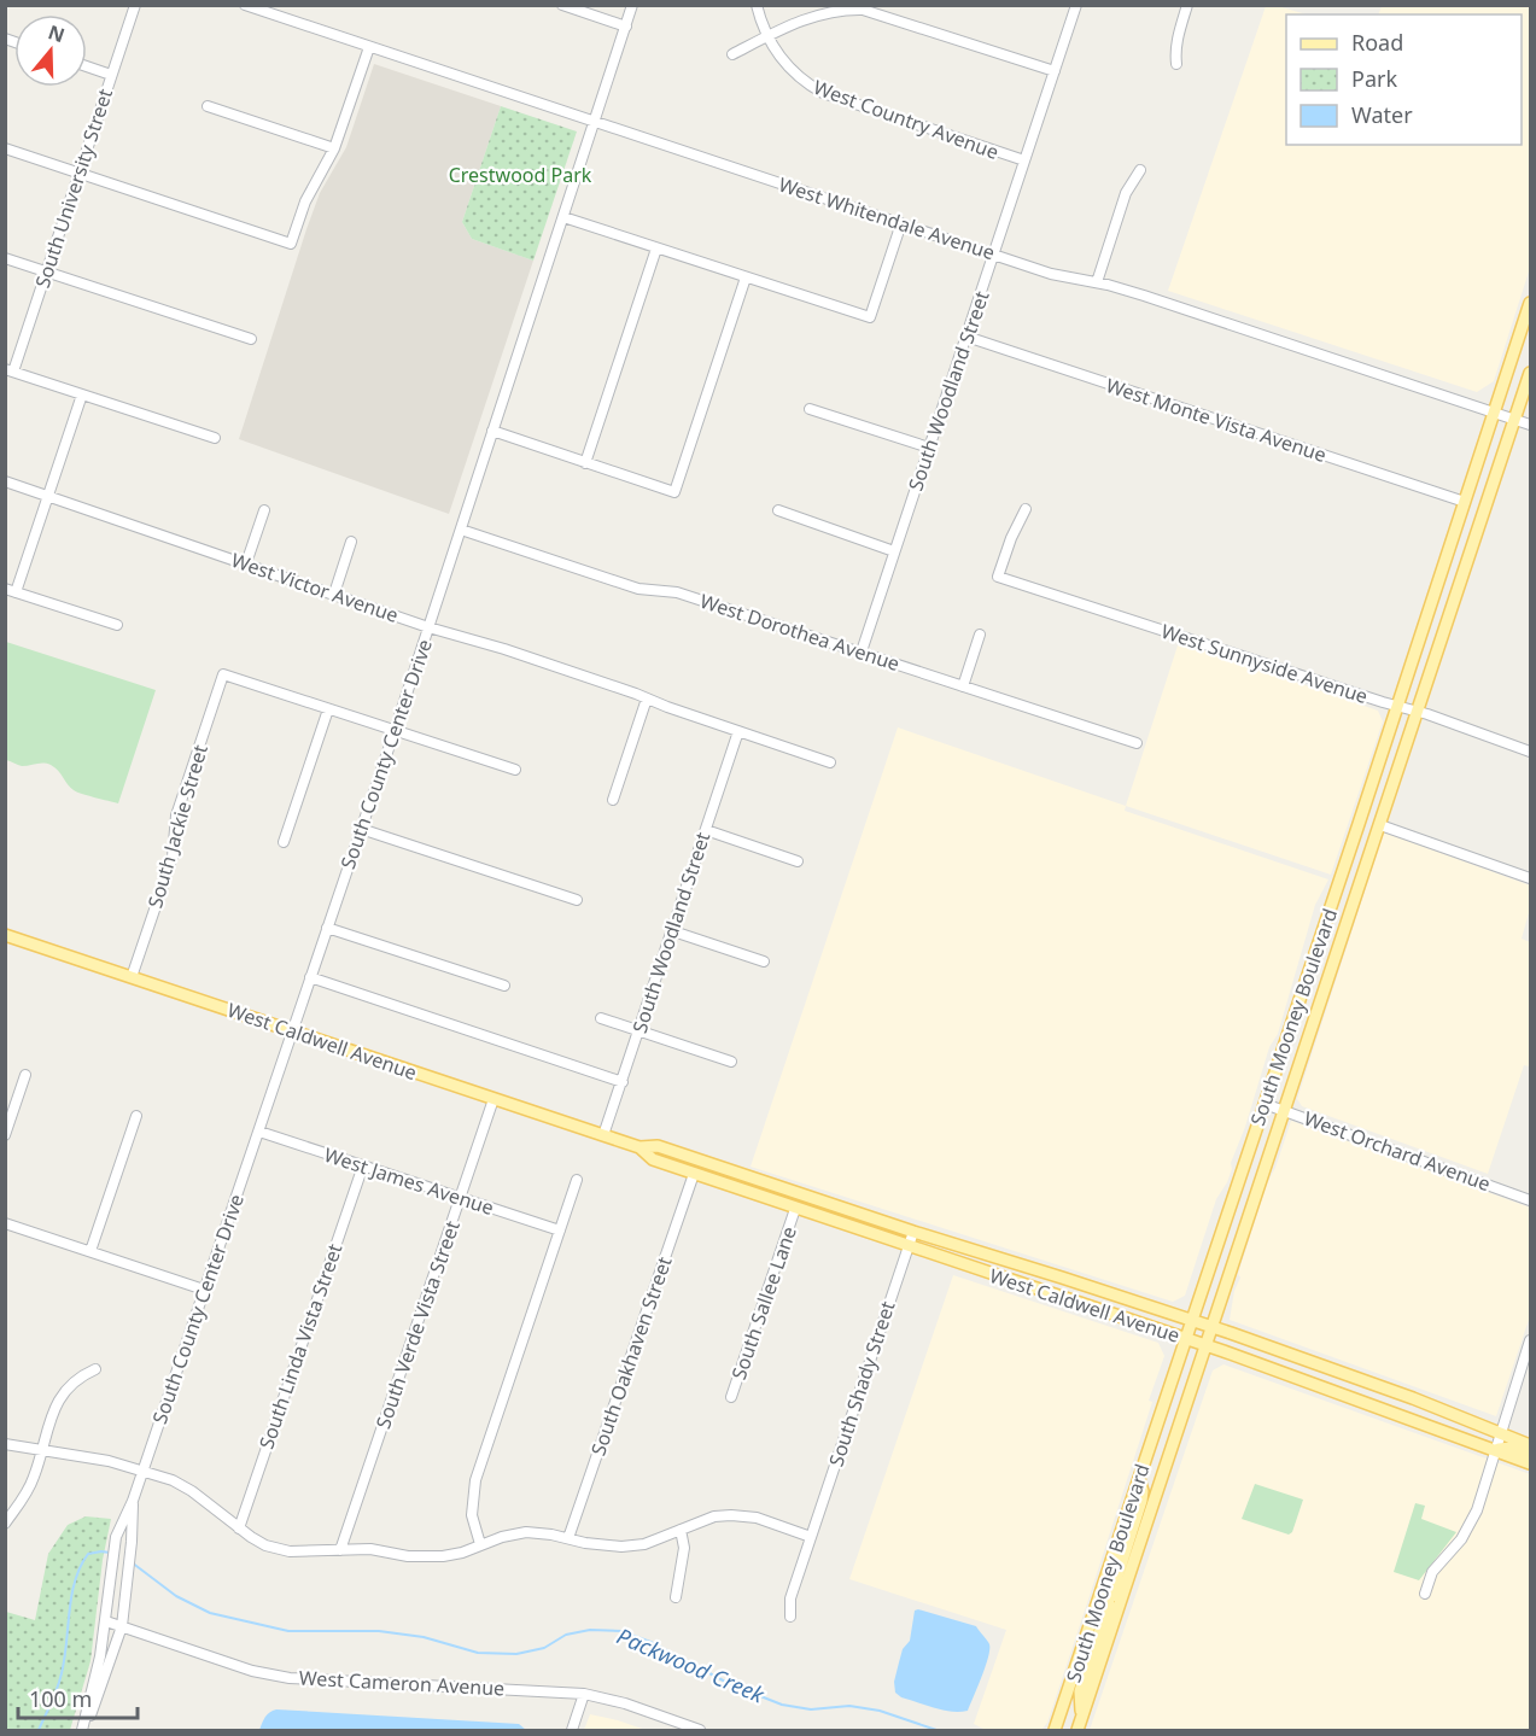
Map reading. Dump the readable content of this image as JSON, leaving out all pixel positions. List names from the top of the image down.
{
  "streets": {
    "main road": ["South Mooney Boulevard", "West Caldwell Avenue"],
    "street": [
      "West Country Avenue",
      "South University Street",
      "West Whitendale Avenue",
      "South Woodland Street",
      "West Monte Vista Avenue",
      "West Victor Avenue",
      "West Dorothea Avenue",
      "West Sunnyside Avenue",
      "South County Center Drive",
      "South Jackie Street",
      "West Orchard Avenue",
      "West James Avenue",
      "South Sallee Lane",
      "South Verde Vista Street",
      "South Linda Vista Street",
      "South Oakhaven Street",
      "South Shady Street",
      "West Cameron Avenue"
    ]
  },
  "crossings": [
    ["West Country Avenue", "South Woodland Street"],
    ["West Whitendale Avenue", "South Woodland Street"],
    ["West Whitendale Avenue", "South County Center Drive"],
    ["West Whitendale Avenue", "South Mooney Boulevard"],
    ["South Woodland Street", "West Monte Vista Avenue"],
    ["South Woodland Street", "West Victor Avenue"],
    ["South Woodland Street", "West Dorothea Avenue"],
    ["South Woodland Street", "West Caldwell Avenue"],
    ["West Monte Vista Avenue", "South Mooney Boulevard"],
    ["West Victor Avenue", "South County Center Drive"],
    ["West Dorothea Avenue", "South County Center Drive"],
    ["West Sunnyside Avenue", "South Mooney Boulevard"],
    ["South County Center Drive", "West Caldwell Avenue"],
    ["South County Center Drive", "West James Avenue"],
    ["South County Center Drive", "West Cameron Avenue"],
    ["South Jackie Street", "West Caldwell Avenue"],
    ["South Mooney Boulevard", "West Caldwell Avenue"],
    ["South Mooney Boulevard", "West Orchard Avenue"],
    ["West Caldwell Avenue", "South Sallee Lane"],
    ["West Caldwell Avenue", "South Verde Vista Street"],
    ["West Caldwell Avenue", "South Oakhaven Street"],
    ["West Caldwell Avenue", "South Shady Street"],
    ["West James Avenue", "South Verde Vista Street"],
    ["West James Avenue", "South Linda Vista Street"]
  ],
  "water": ["Packwood Creek"],
  "parks": ["Crestwood Park"],
  "legend": ["Road", "Park", "Water"],
  "scale_bar": "100 m",
  "north": "top"
}
